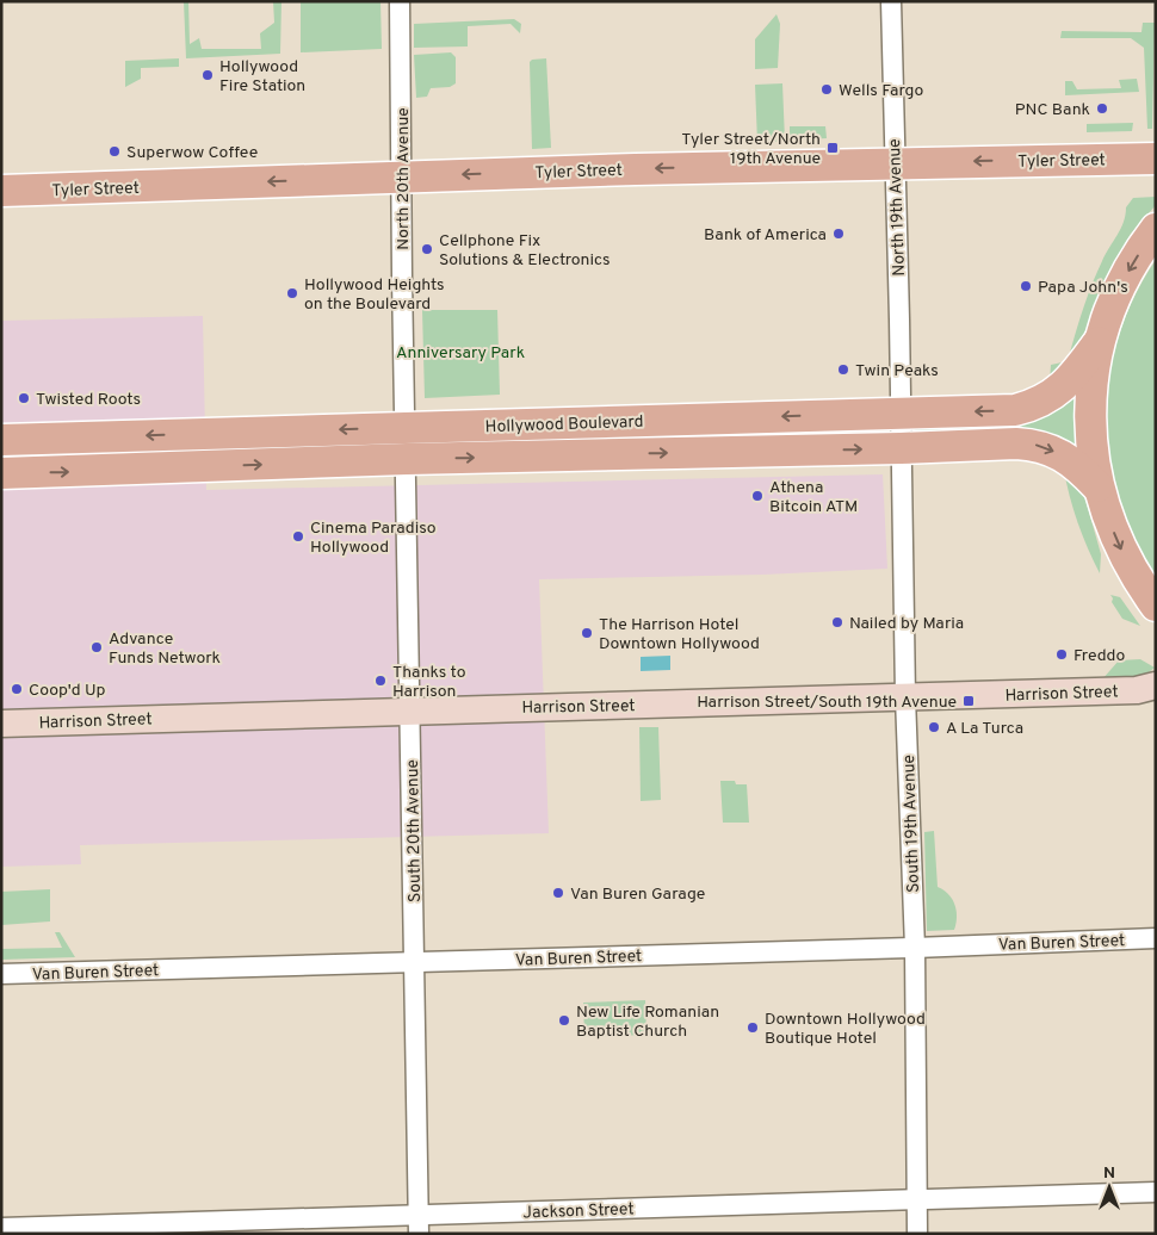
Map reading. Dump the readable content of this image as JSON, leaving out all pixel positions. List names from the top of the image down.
{
  "streets": {
    "main road": ["Tyler Street", "Hollywood Boulevard", "Harrison Street"],
    "street": [
      "North 20th Avenue",
      "North 19th Avenue",
      "South 19th Avenue",
      "South 20th Avenue",
      "Van Buren Street",
      "Jackson Street"
    ]
  },
  "crossings": [
    ["Tyler Street", "North 20th Avenue"],
    ["Tyler Street", "North 19th Avenue"],
    ["North 20th Avenue", "Hollywood Boulevard"],
    ["North 20th Avenue", "South 20th Avenue"],
    ["North 19th Avenue", "Hollywood Boulevard"],
    ["North 19th Avenue", "South 19th Avenue"],
    ["Hollywood Boulevard", "South 19th Avenue"],
    ["Hollywood Boulevard", "South 20th Avenue"],
    ["Harrison Street", "South 19th Avenue"],
    ["Harrison Street", "South 20th Avenue"],
    ["South 19th Avenue", "Van Buren Street"],
    ["South 19th Avenue", "Jackson Street"],
    ["South 20th Avenue", "Van Buren Street"],
    ["South 20th Avenue", "Jackson Street"]
  ],
  "one_way": ["Tyler Street"],
  "parks": ["Anniversary Park"],
  "places": {
    "other": [
      "Hollywood Fire Station",
      "Wells Fargo",
      "PNC Bank",
      "Superwow Coffee",
      "Bank of America",
      "Cellphone Fix Solutions & Electronics",
      "Papa John's",
      "Hollywood Heights on the Boulevard",
      "Twin Peaks",
      "Twisted Roots",
      "Athena Bitcoin ATM",
      "Cinema Paradiso Hollywood",
      "Nailed by Maria",
      "The Harrison Hotel Downtown Hollywood",
      "Advance Funds Network",
      "Freddo",
      "Thanks to Harrison",
      "Coop'd Up",
      "A La Turca",
      "Van Buren Garage",
      "New Life Romanian Baptist Church",
      "Downtown Hollywood Boutique Hotel"
    ],
    "transit": ["Tyler Street/North 19th Avenue", "Harrison Street/South 19th Avenue"]
  },
  "north": "top"
}
